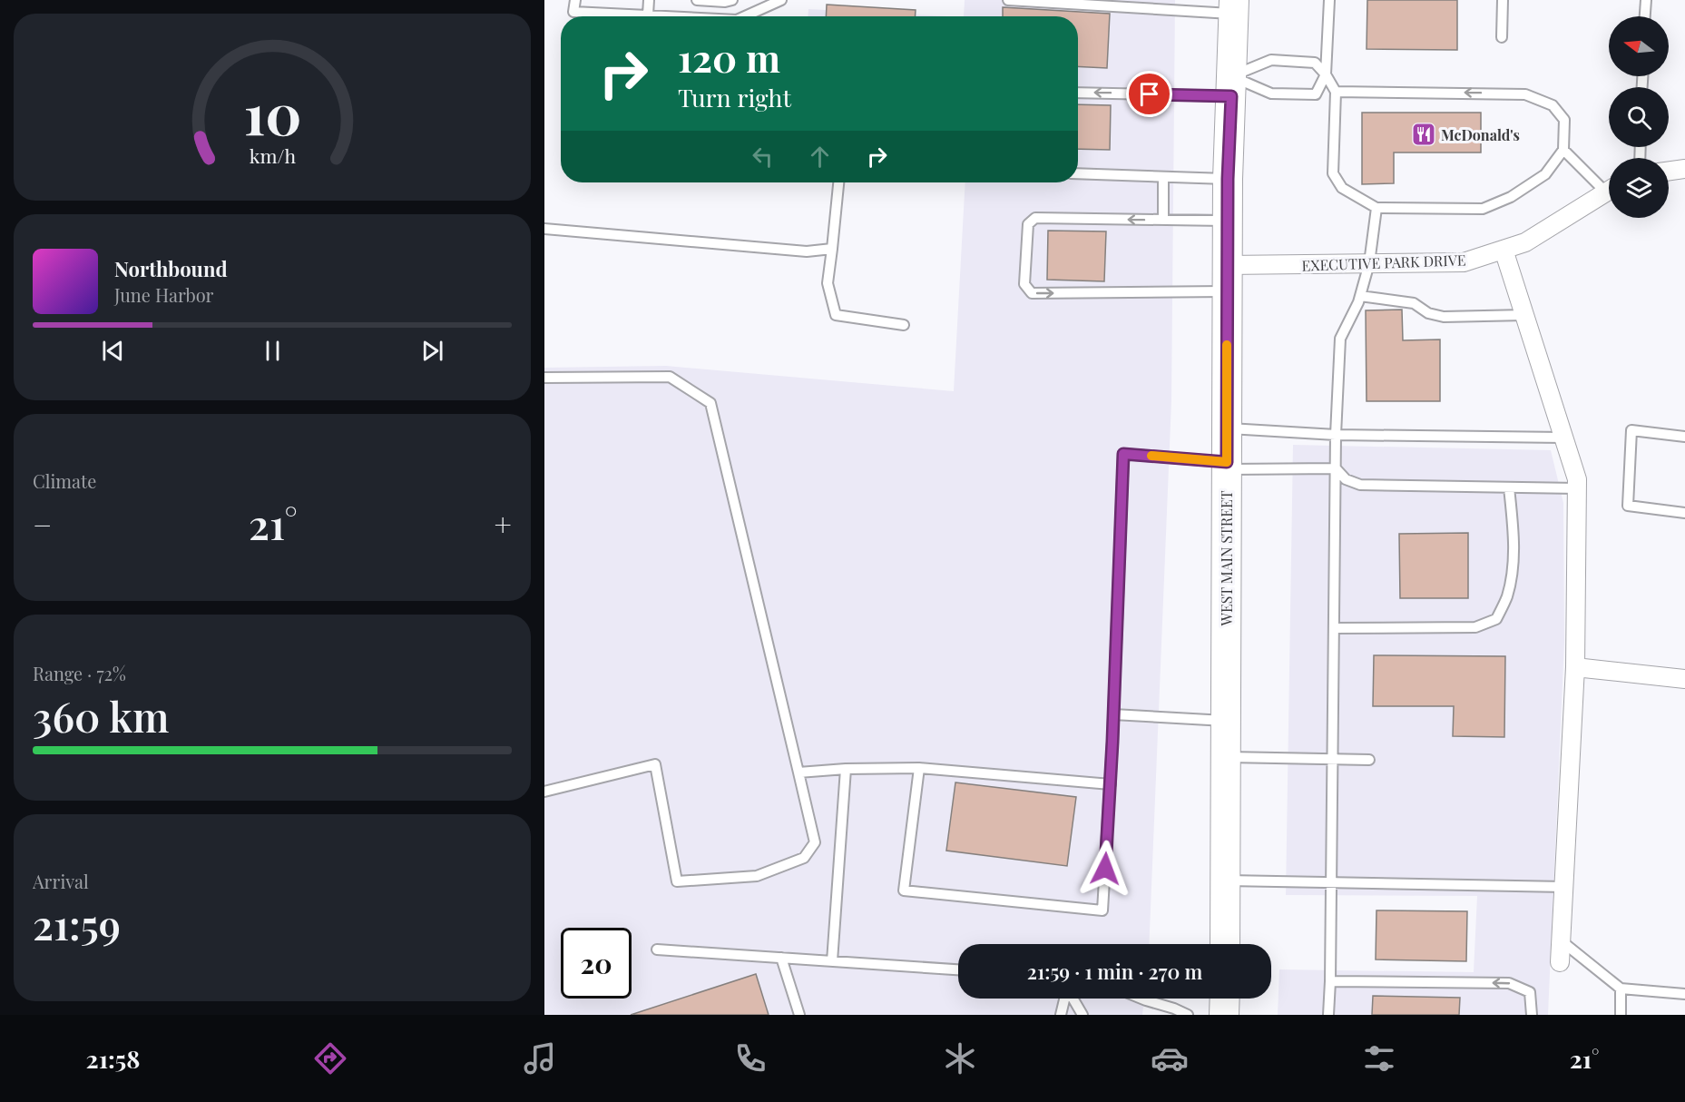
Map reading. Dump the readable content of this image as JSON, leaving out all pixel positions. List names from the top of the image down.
{
  "streets": {
    "main road": ["WEST MAIN STREET"],
    "street": ["EXECUTIVE PARK DRIVE"]
  },
  "crossings": [
    ["EXECUTIVE PARK DRIVE", "WEST MAIN STREET"]
  ],
  "places": {
    "restaurant": ["McDonald's"]
  },
  "north": "left",
  "page": {
    "turn": ["120 m", "Turn right"],
    "song": ["Northbound", "June Harbor"],
    "tile": [
      "Climate",
      ["Range · 72%", "360 km"],
      ["Arrival", "21:59"]
    ],
    "heat": ["−", "21°", "+"],
    "limit": "20",
    "trip": "21:59 · 1 min · 270 m",
    "tabs": ["21:58", "21°"],
    "gauge": ["10", "km/h"]
  }
}
